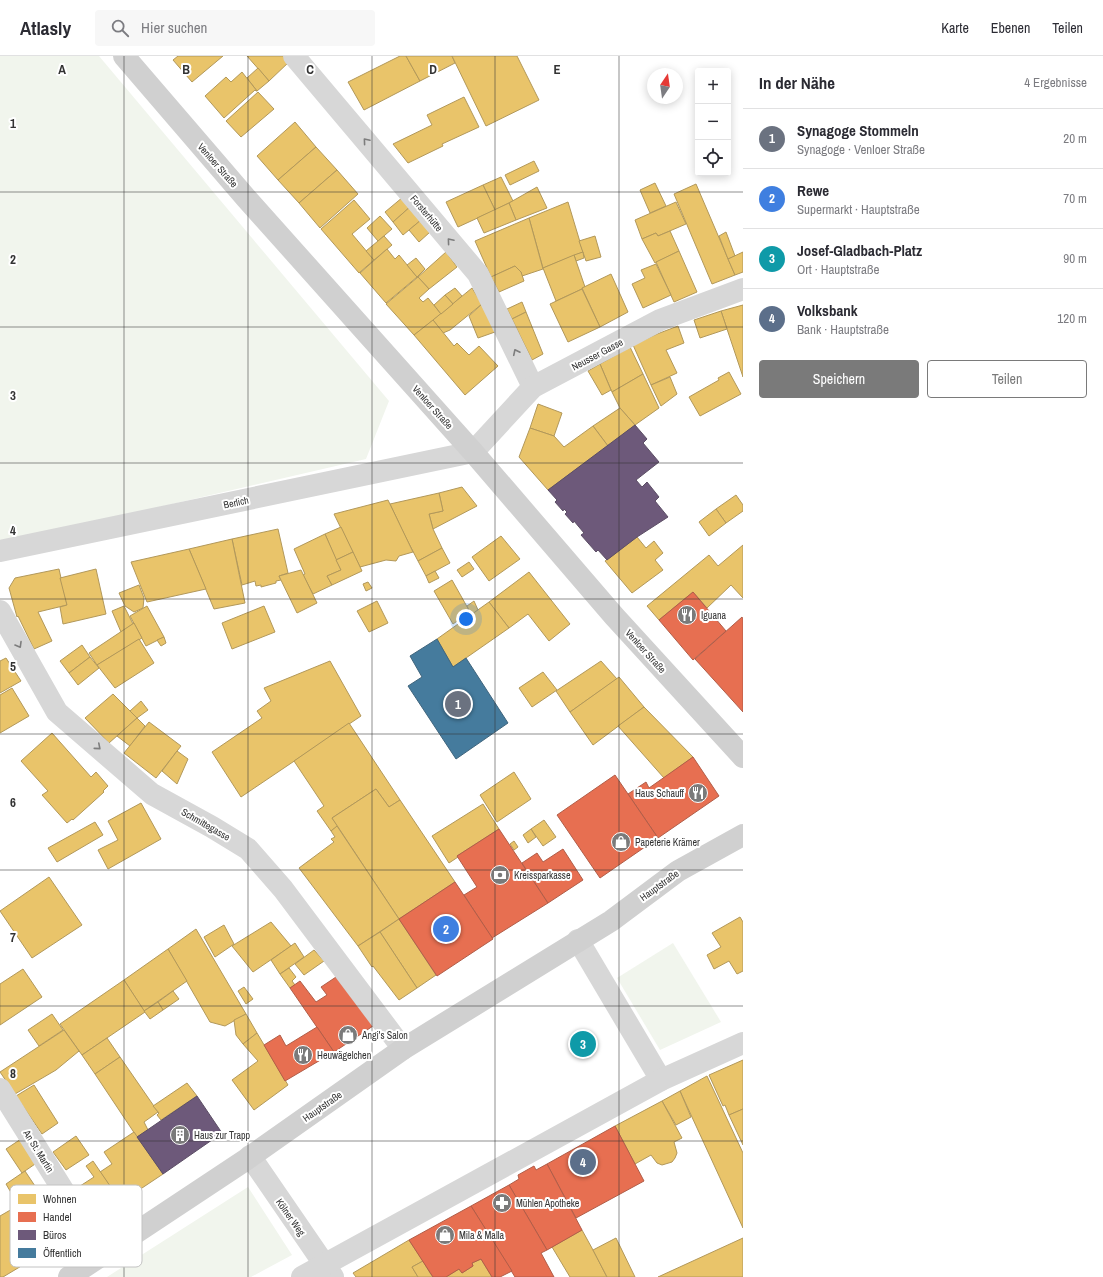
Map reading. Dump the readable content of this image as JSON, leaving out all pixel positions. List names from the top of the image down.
{
  "streets": {
    "street": [
      "Venloer Straße",
      "Forsterhütte",
      "Neusser Gasse",
      "Berlich",
      "Schmittegasse",
      "Hauptstraße",
      "An St. Martin",
      "Kölner Weg"
    ]
  },
  "crossings": [
    ["Venloer Straße", "Neusser Gasse"],
    ["Venloer Straße", "Berlich"],
    ["Forsterhütte", "Neusser Gasse"],
    ["Neusser Gasse", "Berlich"],
    ["Schmittegasse", "Hauptstraße"],
    ["Hauptstraße", "Kölner Weg"]
  ],
  "one_way": ["Forsterhütte", "Schmittegasse"],
  "places": {
    "restaurant": ["Iguana", "Haus Schauff", "Heuwägelchen"],
    "shop": ["Papeterie Krämer", "Angi's Salon", "Mila & Malla"],
    "bank": ["Kreissparkasse"],
    "building": ["Haus zur Trapp"],
    "pharmacy": ["Mühlen Apotheke"]
  },
  "legend": [
    "Wohnen",
    "Handel",
    "Büros",
    "Öffentlich"
  ],
  "north": "top",
  "page": {
    "header": "Atlasly",
    "search": "Hier suchen",
    "nav": ["Karte", "Ebenen", "Teilen"],
    "heading": ["In der Nähe", "4 Ergebnisse"],
    "map_buttons": ["+", "−"],
    "list": [
      {
        "mark": "1",
        "name": "Synagoge Stommeln",
        "note": "Synagoge · Venloer Straße",
        "value": "20 m"
      },
      {
        "mark": "2",
        "name": "Rewe",
        "note": "Supermarkt · Hauptstraße",
        "value": "70 m"
      },
      {
        "mark": "3",
        "name": "Josef-Gladbach-Platz",
        "note": "Ort · Hauptstraße",
        "value": "90 m"
      },
      {
        "mark": "4",
        "name": "Volksbank",
        "note": "Bank · Hauptstraße",
        "value": "120 m"
      }
    ],
    "buttons": ["Speichern", "Teilen"],
    "pins": [
      "1",
      "2",
      "3",
      "4"
    ]
  },
  "grid": {
    "columns": [
      "A",
      "B",
      "C",
      "D",
      "E"
    ],
    "rows": [
      "1",
      "2",
      "3",
      "4",
      "5",
      "6",
      "7",
      "8"
    ]
  }
}
